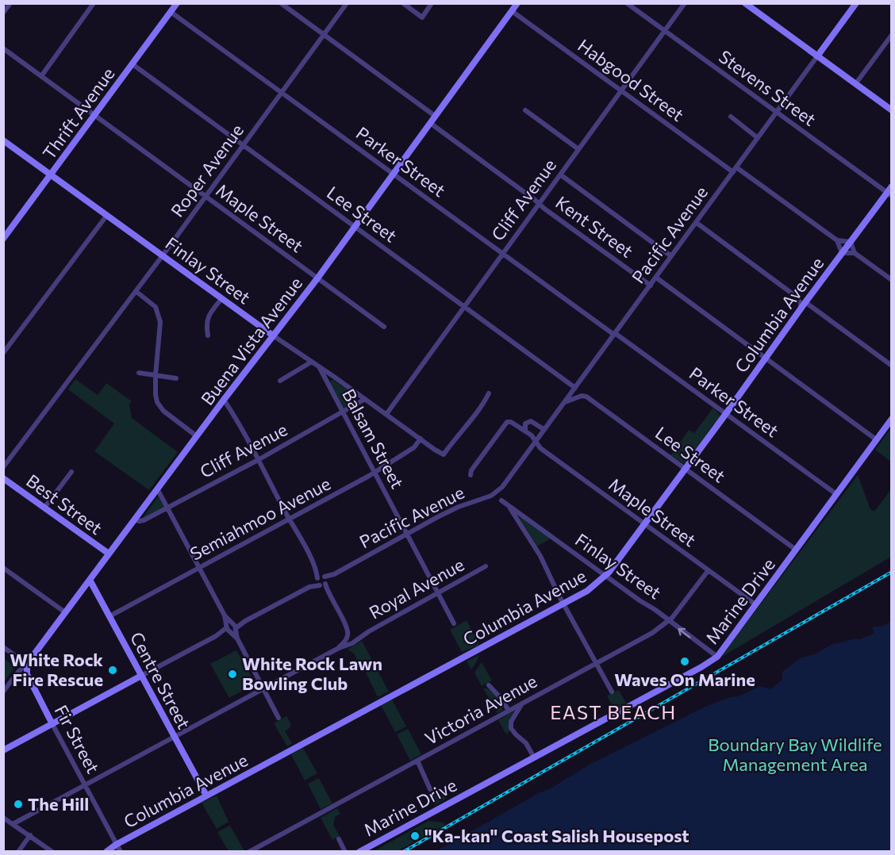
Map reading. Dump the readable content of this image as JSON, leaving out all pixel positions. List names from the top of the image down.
{
  "streets": {
    "street": [
      "Habgood Street",
      "Stevens Street",
      "Thrift Avenue",
      "Parker Street",
      "Roper Avenue",
      "Cliff Avenue",
      "Lee Street",
      "Maple Street",
      "Kent Street",
      "Pacific Avenue",
      "Finlay Street",
      "Columbia Avenue",
      "Buena Vista Avenue",
      "Balsam Street",
      "Best Street",
      "Semiahmoo Avenue",
      "Royal Avenue",
      "Marine Drive",
      "Centre Street",
      "Victoria Avenue",
      "Fir Street"
    ]
  },
  "crossings": [
    ["Habgood Street", "Cliff Avenue"],
    ["Habgood Street", "Pacific Avenue"],
    ["Habgood Street", "Columbia Avenue"],
    ["Habgood Street", "Buena Vista Avenue"],
    ["Stevens Street", "Cliff Avenue"],
    ["Stevens Street", "Pacific Avenue"],
    ["Stevens Street", "Columbia Avenue"],
    ["Thrift Avenue", "Parker Street"],
    ["Thrift Avenue", "Lee Street"],
    ["Thrift Avenue", "Maple Street"],
    ["Thrift Avenue", "Finlay Street"],
    ["Parker Street", "Roper Avenue"],
    ["Parker Street", "Cliff Avenue"],
    ["Parker Street", "Pacific Avenue"],
    ["Parker Street", "Columbia Avenue"],
    ["Parker Street", "Buena Vista Avenue"],
    ["Parker Street", "Marine Drive"],
    ["Roper Avenue", "Lee Street"],
    ["Roper Avenue", "Maple Street"],
    ["Roper Avenue", "Finlay Street"],
    ["Cliff Avenue", "Lee Street"],
    ["Cliff Avenue", "Kent Street"],
    ["Cliff Avenue", "Finlay Street"],
    ["Cliff Avenue", "Buena Vista Avenue"],
    ["Cliff Avenue", "Balsam Street"],
    ["Lee Street", "Pacific Avenue"],
    ["Lee Street", "Columbia Avenue"],
    ["Lee Street", "Buena Vista Avenue"],
    ["Lee Street", "Marine Drive"],
    ["Maple Street", "Pacific Avenue"],
    ["Maple Street", "Columbia Avenue"],
    ["Maple Street", "Buena Vista Avenue"],
    ["Maple Street", "Marine Drive"],
    ["Maple Street", "Victoria Avenue"],
    ["Kent Street", "Pacific Avenue"],
    ["Kent Street", "Buena Vista Avenue"],
    ["Pacific Avenue", "Balsam Street"],
    ["Finlay Street", "Columbia Avenue"],
    ["Finlay Street", "Buena Vista Avenue"],
    ["Finlay Street", "Balsam Street"],
    ["Finlay Street", "Semiahmoo Avenue"],
    ["Finlay Street", "Marine Drive"],
    ["Finlay Street", "Victoria Avenue"],
    ["Columbia Avenue", "Centre Street"],
    ["Columbia Avenue", "Fir Street"],
    ["Buena Vista Avenue", "Best Street"],
    ["Buena Vista Avenue", "Centre Street"],
    ["Buena Vista Avenue", "Fir Street"],
    ["Balsam Street", "Semiahmoo Avenue"],
    ["Balsam Street", "Royal Avenue"],
    ["Semiahmoo Avenue", "Centre Street"],
    ["Royal Avenue", "Centre Street"],
    ["Royal Avenue", "Fir Street"]
  ],
  "districts": ["EAST BEACH"],
  "parks": ["Boundary Bay Wildlife Management Area"],
  "places": [
    "Waves On Marine",
    "White Rock Fire Rescue",
    "White Rock Lawn Bowling Club",
    "The Hill",
    "\"Ka-kan\" Coast Salish Housepost"
  ]
}
